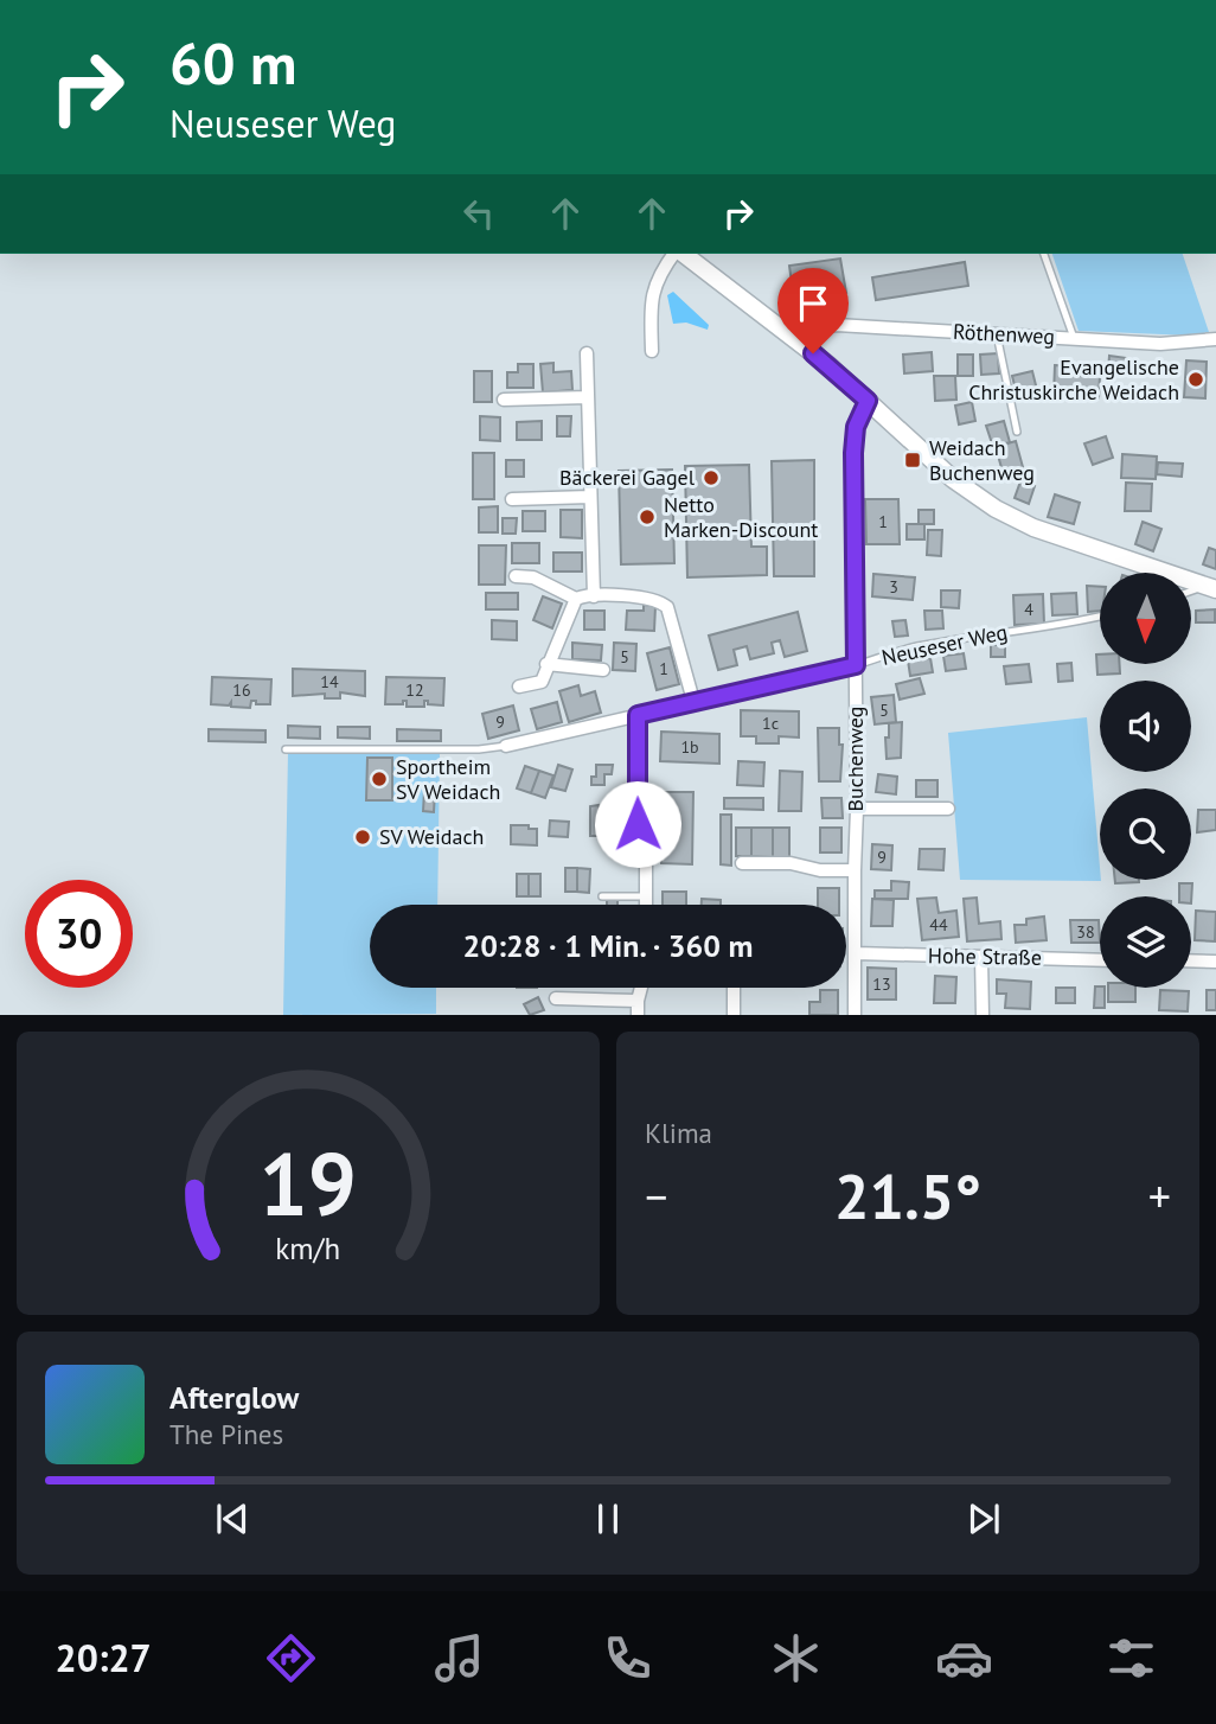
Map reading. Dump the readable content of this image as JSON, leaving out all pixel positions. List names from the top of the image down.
{
  "streets": {
    "street": [
      "Röthenweg",
      "Neuseser Weg",
      "Buchenweg",
      "Hohe Straße"
    ]
  },
  "crossings": [
    ["Neuseser Weg", "Buchenweg"],
    ["Buchenweg", "Hohe Straße"]
  ],
  "places": {
    "other": [
      "Evangelische Christuskirche Weidach",
      "Bäckerei Gagel",
      "Netto Marken-Discount",
      "Sportheim SV Weidach",
      "SV Weidach"
    ],
    "transit": ["Weidach Buchenweg"]
  },
  "house_numbers": [
    "1",
    "3",
    "4",
    "5",
    "1",
    "14",
    "16",
    "12",
    "5",
    "9",
    "1c",
    "1b",
    "9",
    "44",
    "38",
    "13"
  ],
  "north": "bottom",
  "page": {
    "turn": ["60 m", "Neuseser Weg"],
    "limit": "30",
    "trip": "20:28 · 1 Min. · 360 m",
    "tile": "Klima",
    "heat": ["−", "21.5°", "+"],
    "song": ["Afterglow", "The Pines"],
    "tabs": "20:27",
    "gauge": ["19", "km/h"]
  }
}
